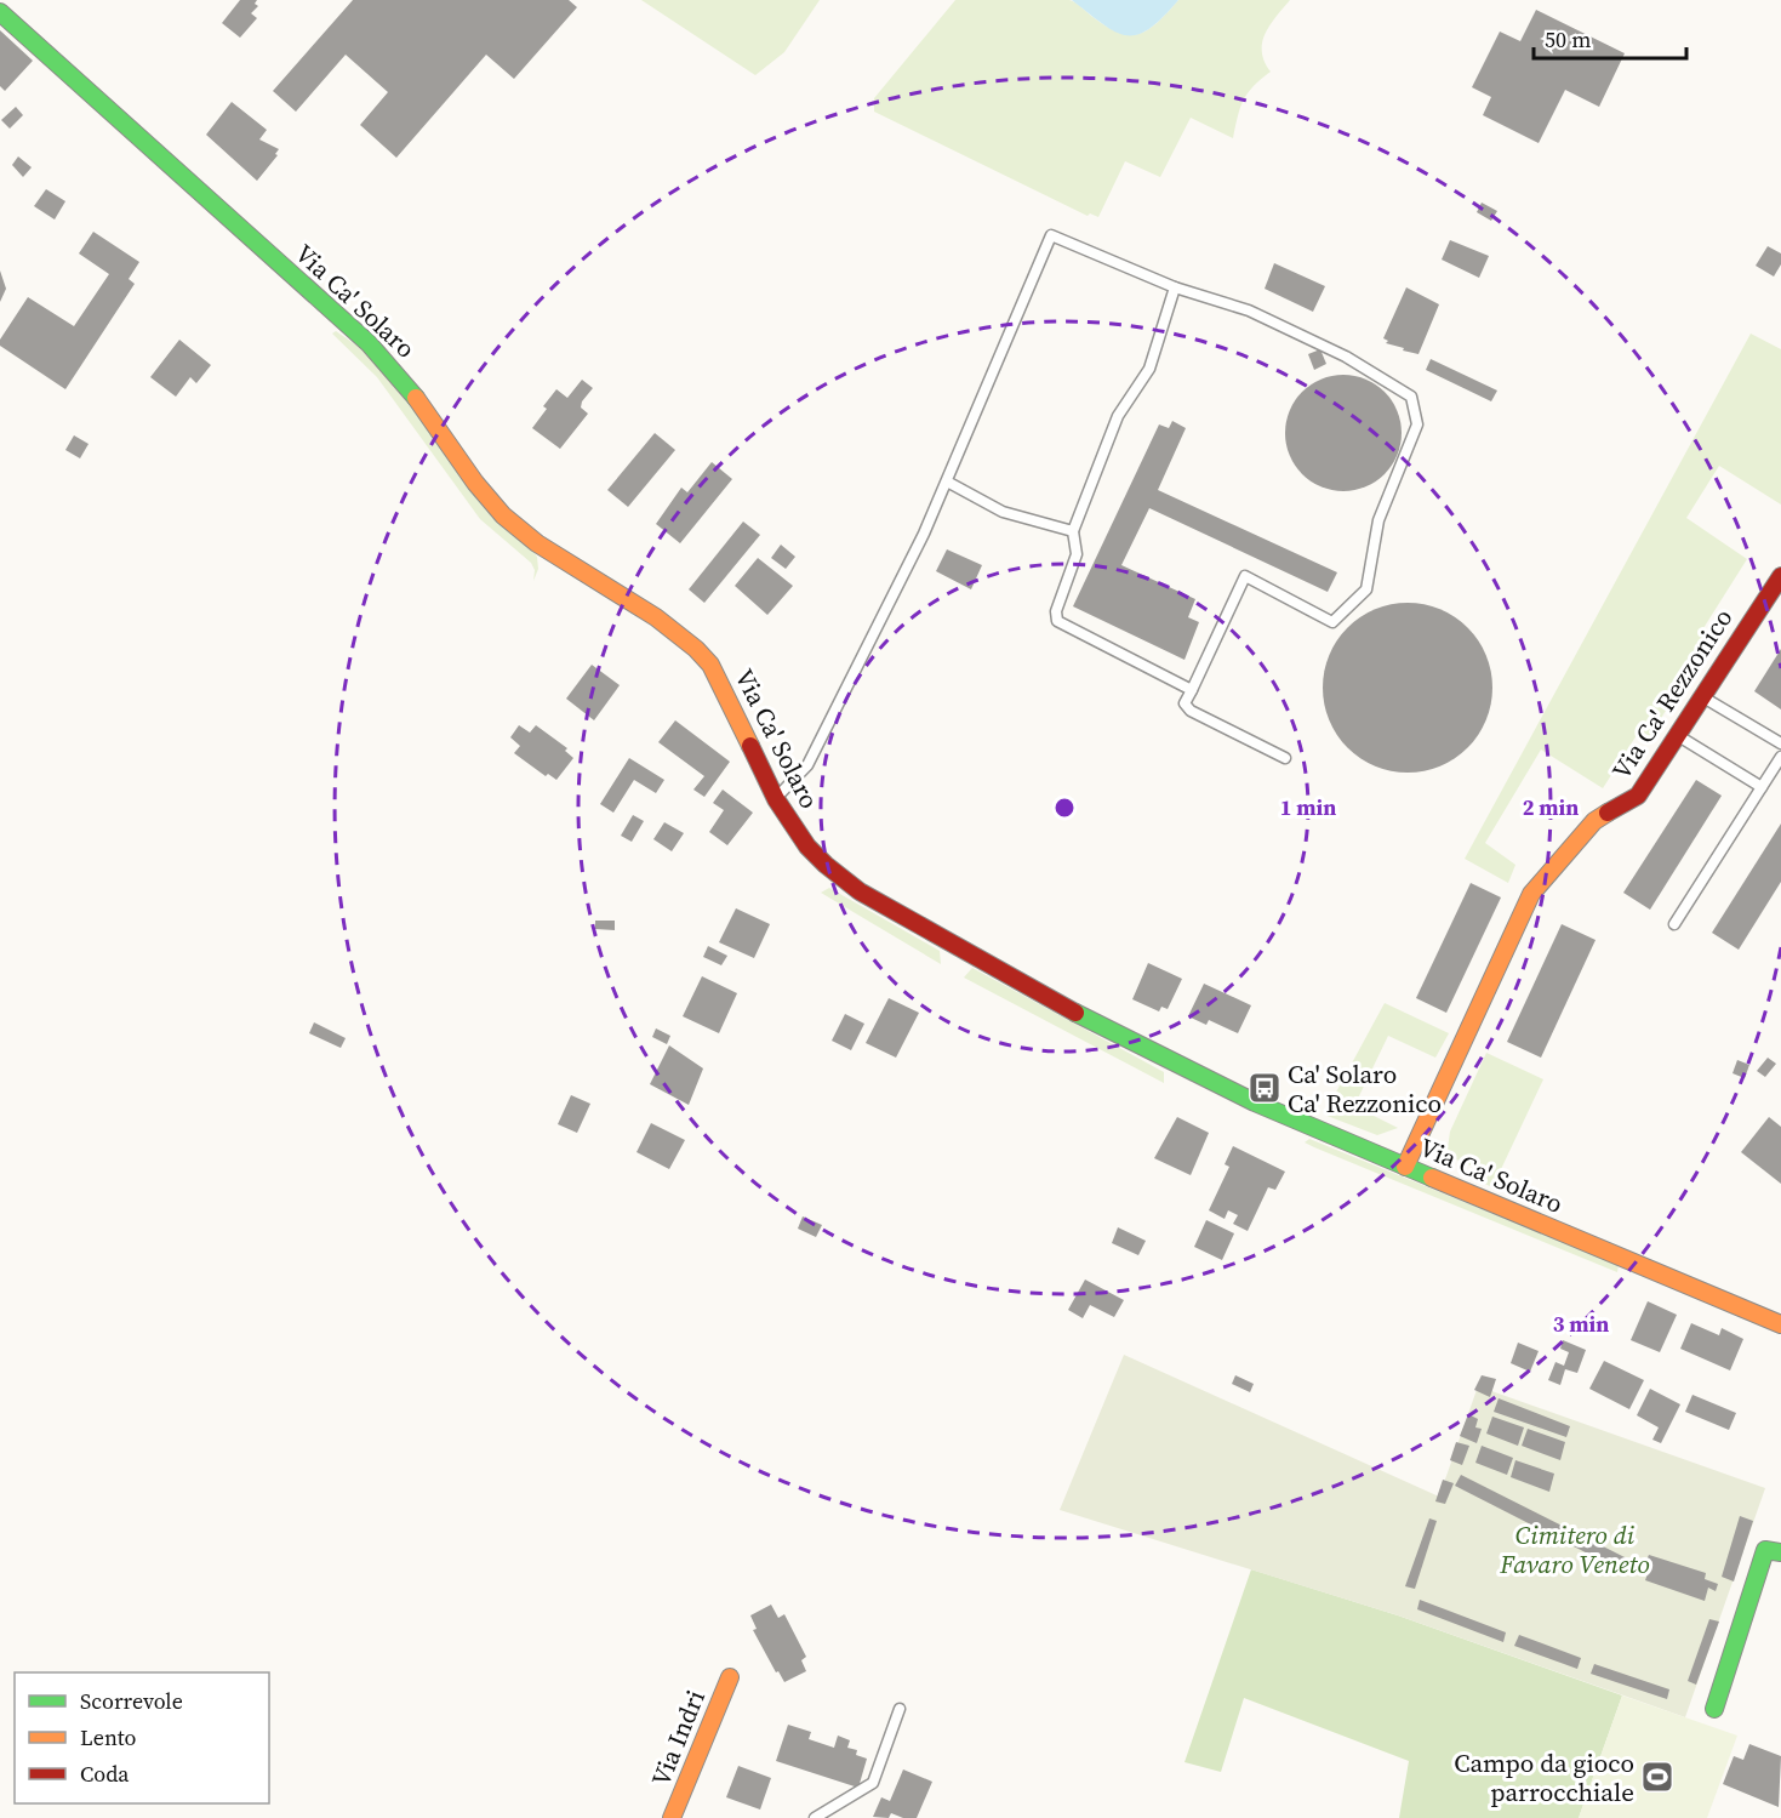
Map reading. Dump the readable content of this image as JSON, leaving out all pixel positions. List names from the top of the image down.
{
  "streets": {
    "street": ["Via Ca' Solaro", "Via Ca' Rezzonico", "Via Indri"]
  },
  "crossings": [
    ["Via Ca' Solaro", "Via Ca' Rezzonico"]
  ],
  "parks": ["Cimitero di Favaro Veneto"],
  "places": {
    "bus stop": ["Ca' Solaro Ca' Rezzonico"],
    "sports": ["Campo da gioco parrocchiale"]
  },
  "legend": ["Scorrevole", "Lento", "Coda"],
  "scale_bar": "50 m",
  "rings": ["1 min", "2 min", "3 min"]
}
